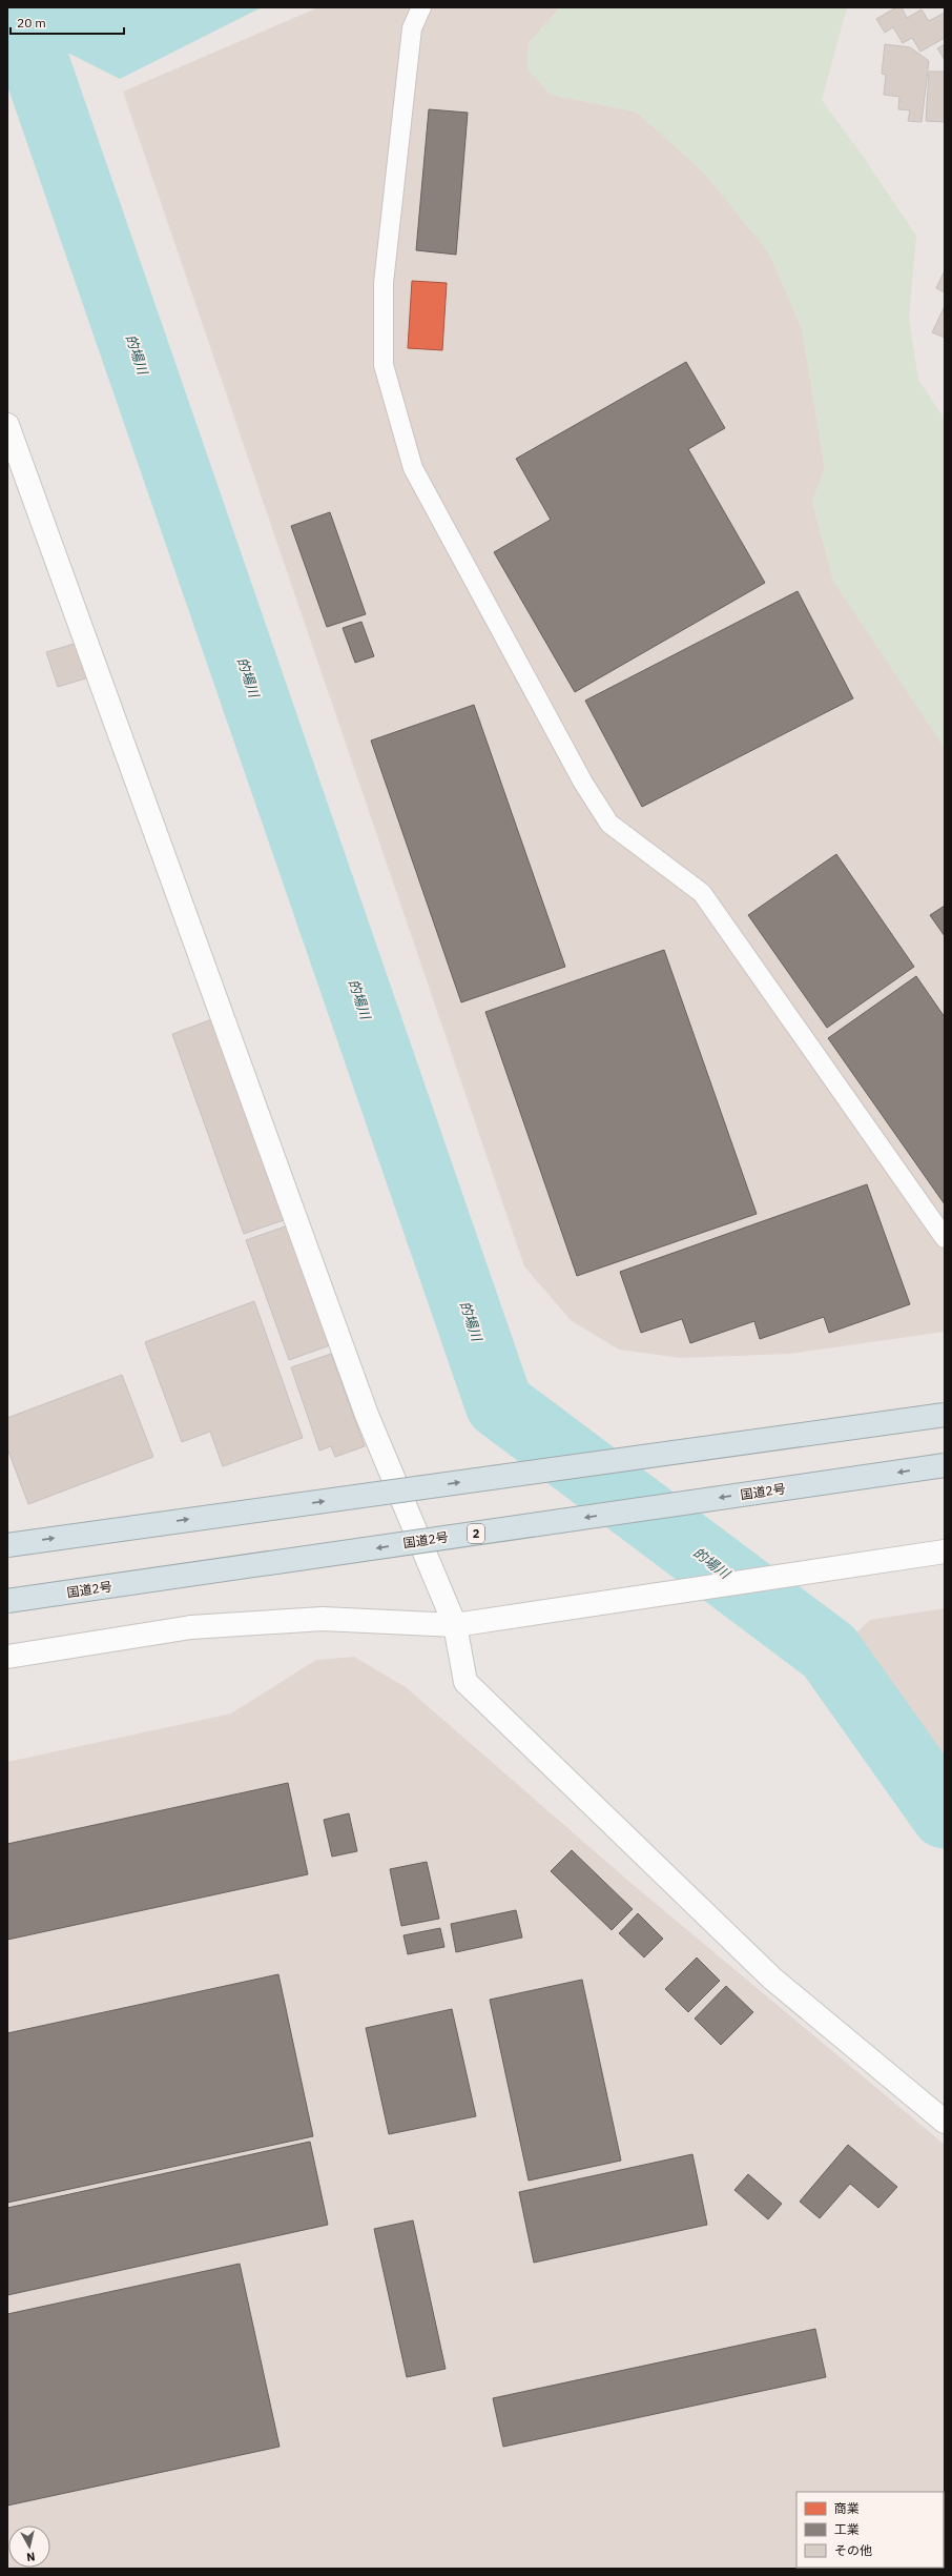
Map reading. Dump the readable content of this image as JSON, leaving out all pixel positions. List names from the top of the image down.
{
  "streets": {
    "highway": ["国道2号", "2"]
  },
  "water": ["的場川"],
  "legend": ["商業", "工業", "その他"],
  "scale_bar": "20 m",
  "north": "bottom"
}
